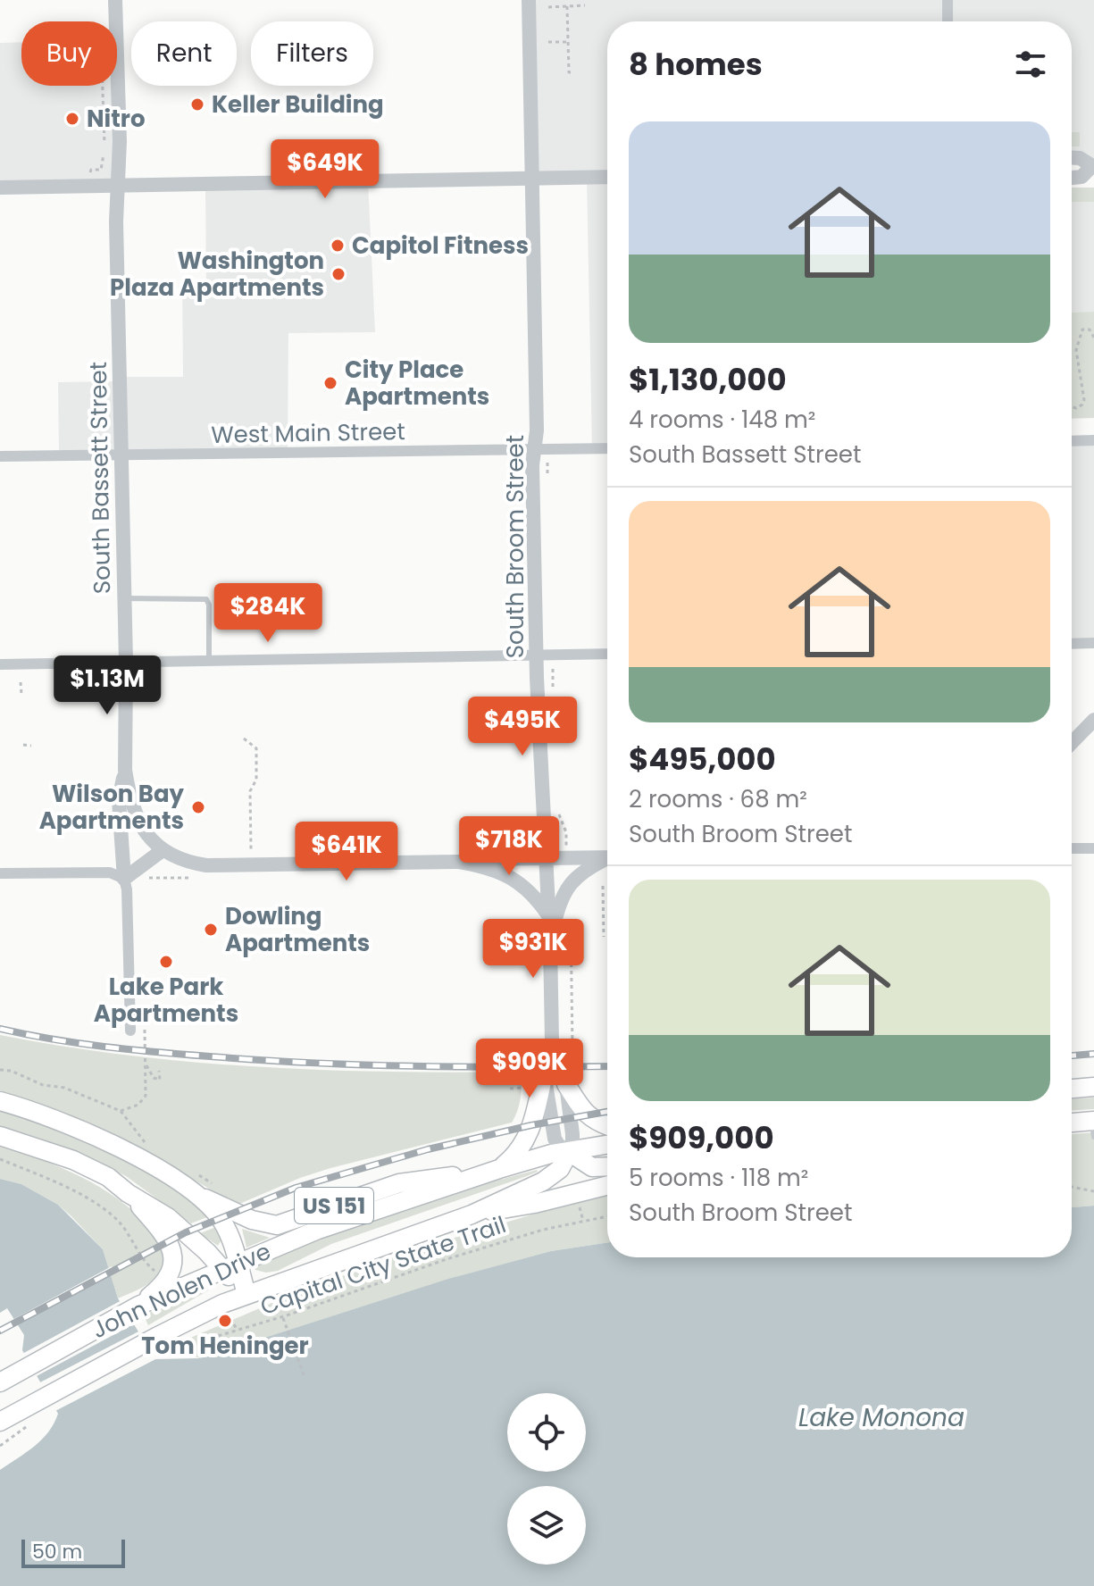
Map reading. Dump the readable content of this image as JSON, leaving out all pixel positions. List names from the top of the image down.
{
  "streets": {
    "main road": ["US 151", "John Nolen Drive"],
    "street": ["West Main Street", "South Bassett Street", "South Broom Street"],
    "path": ["Capital City State Trail"]
  },
  "crossings": [
    ["West Main Street", "South Bassett Street"],
    ["West Main Street", "South Broom Street"],
    ["South Broom Street", "John Nolen Drive"],
    ["US 151", "John Nolen Drive"],
    ["Capital City State Trail", "John Nolen Drive"]
  ],
  "water": ["Lake Monona"],
  "places": [
    "Keller Building",
    "Nitro",
    "Capitol Fitness",
    "Washington Plaza Apartments",
    "City Place Apartments",
    "Wilson Bay Apartments",
    "Dowling Apartments",
    "Lake Park Apartments",
    "Tom Heninger"
  ],
  "scale_bar": "50 m",
  "page": {
    "chip": ["Buy", "Rent", "Filters"],
    "heading": "8 homes",
    "list": [
      {
        "name": "$1,130,000",
        "note": "4 rooms · 148 m² · South Bassett Street"
      },
      {
        "name": "$495,000",
        "note": "2 rooms · 68 m² · South Broom Street"
      },
      {
        "name": "$909,000",
        "note": "5 rooms · 118 m² · South Broom Street"
      }
    ],
    "price": [
      "$649K",
      "$284K",
      "$1.13M",
      "$495K",
      "$718K",
      "$641K",
      "$931K",
      "$909K"
    ],
    "scale": "50 m"
  }
}
